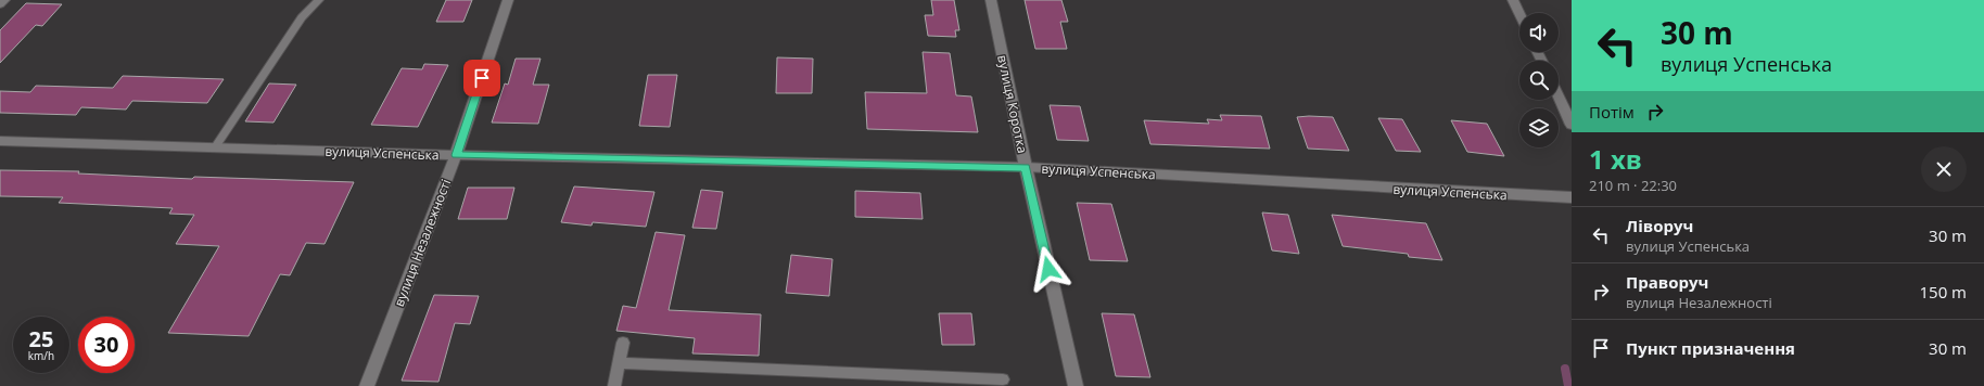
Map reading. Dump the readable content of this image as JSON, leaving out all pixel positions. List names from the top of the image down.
{
  "streets": {
    "street": ["вулиця Коротка", "вулиця Успенська", "вулиця Незалежності"]
  },
  "crossings": [
    ["вулиця Коротка", "вулиця Успенська"],
    ["вулиця Успенська", "вулиця Незалежності"]
  ],
  "page": {
    "turn": ["30 m", "вулиця Успенська"],
    "then": "Потім",
    "heading": ["1 хв", "210 m · 22:30"],
    "list": [
      {
        "name": "Ліворуч",
        "note": "вулиця Успенська",
        "value": "30 m"
      },
      {
        "name": "Праворуч",
        "note": "вулиця Незалежності",
        "value": "150 m"
      },
      {
        "name": "Пункт призначення",
        "value": "30 m"
      }
    ],
    "speed": "25 km/h",
    "limit": "30"
  }
}
